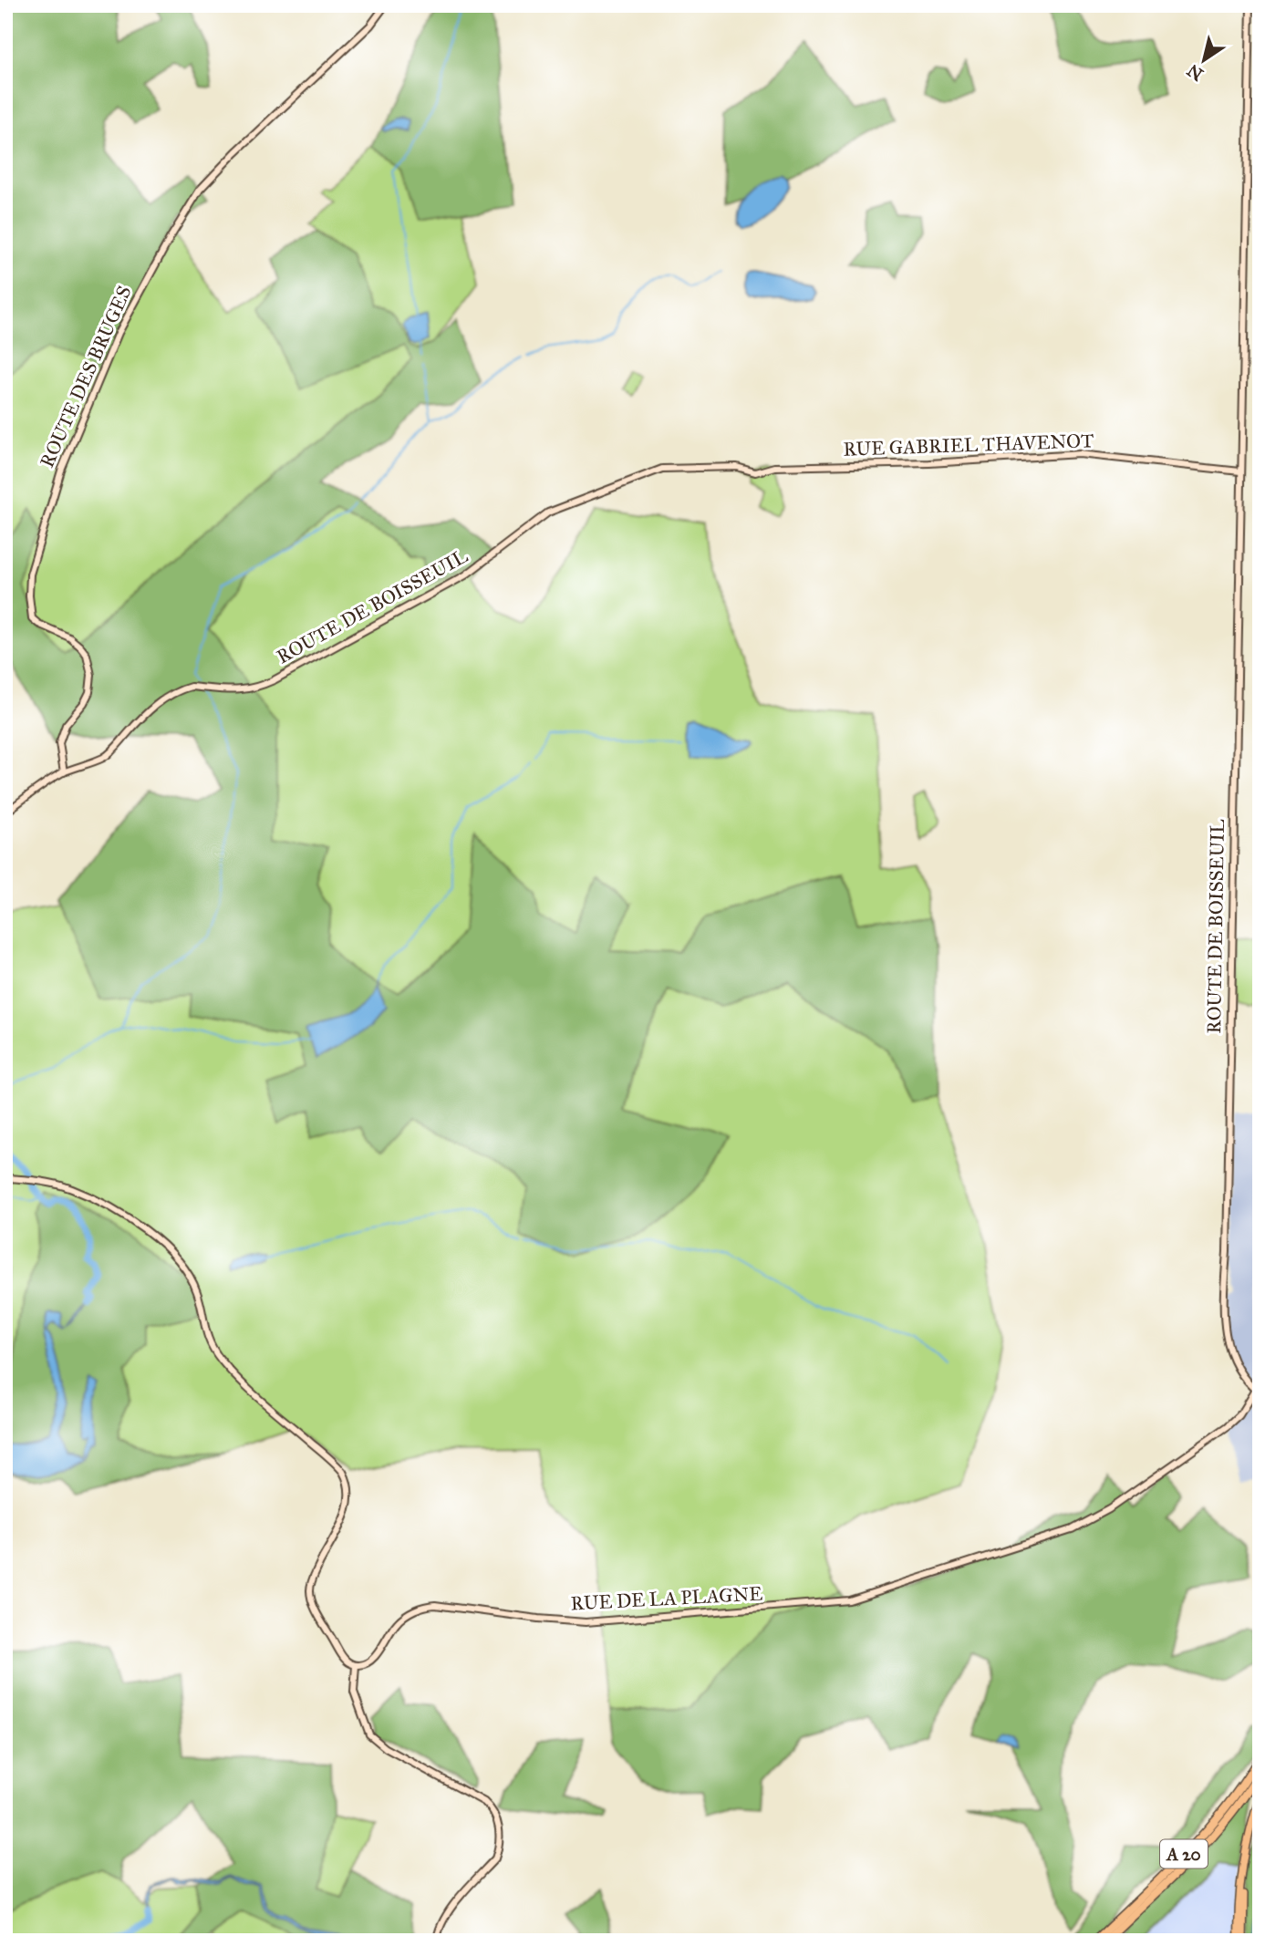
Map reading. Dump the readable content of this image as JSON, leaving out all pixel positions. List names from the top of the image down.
{
  "streets": {
    "highway": ["A 20"],
    "street": [
      "ROUTE DES BRUGES",
      "RUE GABRIEL THAVENOT",
      "ROUTE DE BOISSEUIL",
      "RUE DE LA PLAGNE"
    ]
  },
  "crossings": [
    ["ROUTE DES BRUGES", "ROUTE DE BOISSEUIL"],
    ["RUE GABRIEL THAVENOT", "ROUTE DE BOISSEUIL"],
    ["ROUTE DE BOISSEUIL", "RUE DE LA PLAGNE"]
  ],
  "north": "bottom left"
}
